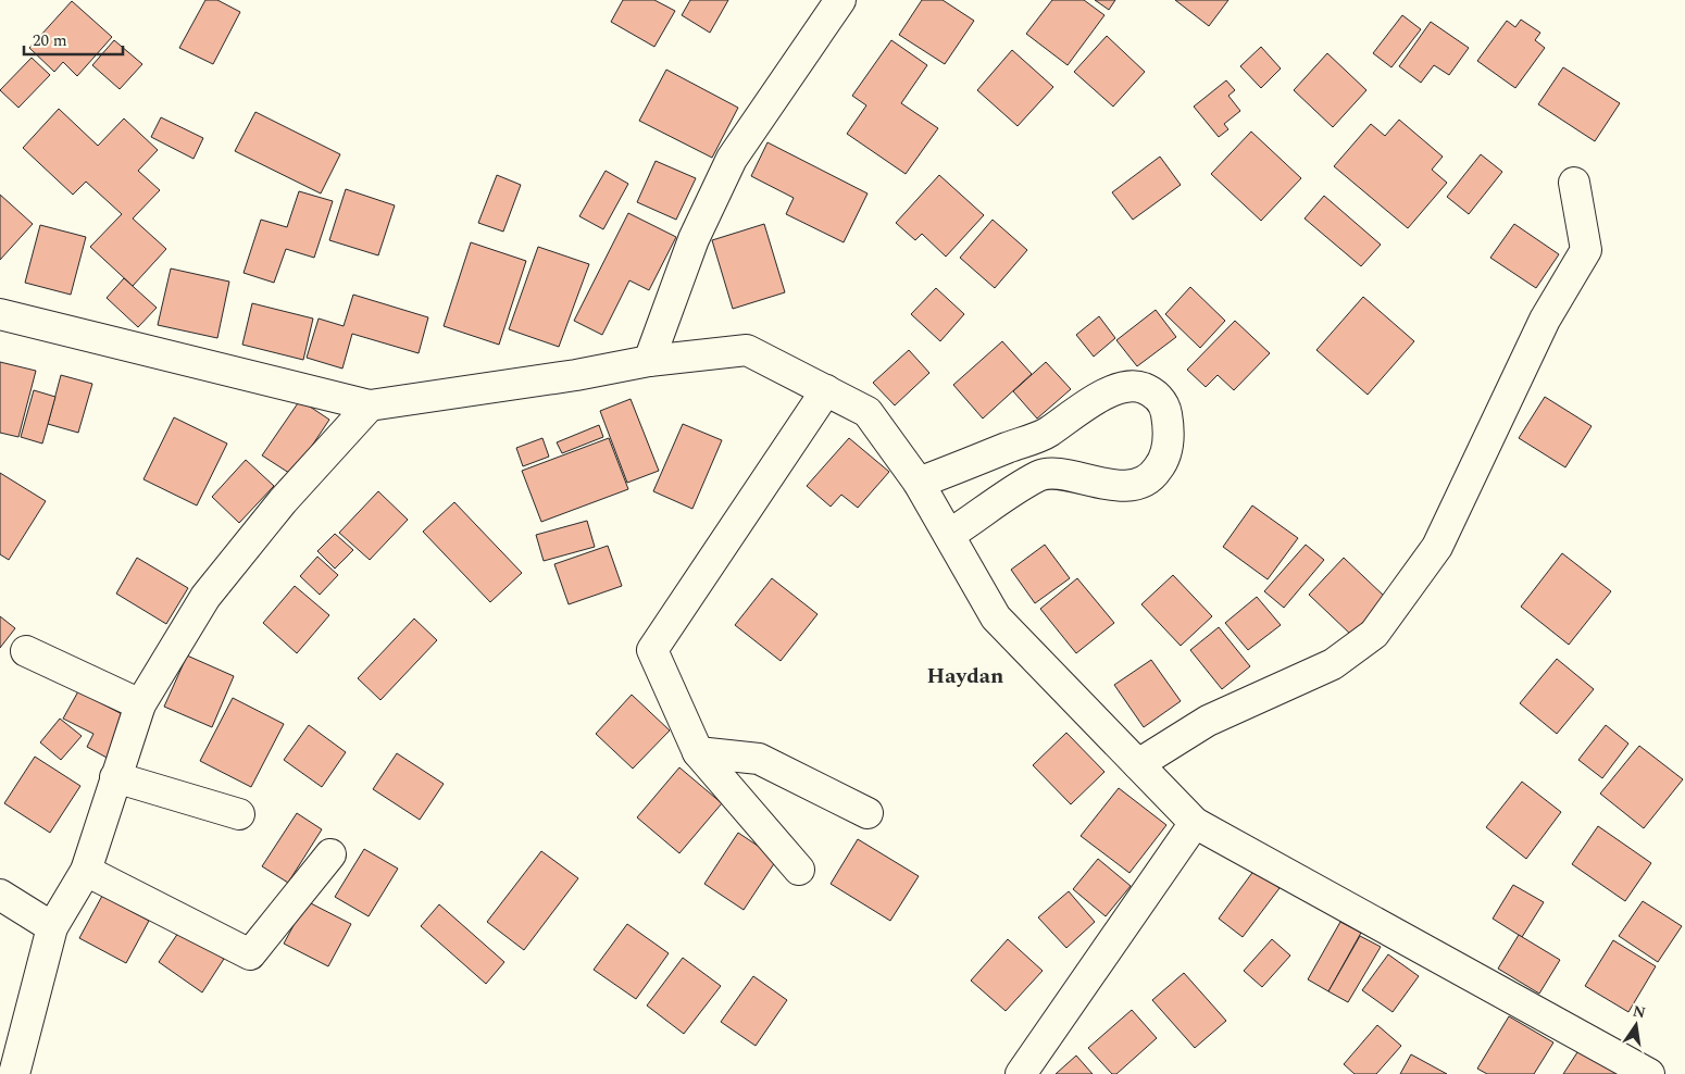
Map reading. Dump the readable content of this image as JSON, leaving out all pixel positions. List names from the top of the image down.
{
  "districts": ["Haydan"],
  "scale_bar": "20 m",
  "north": "top"
}
